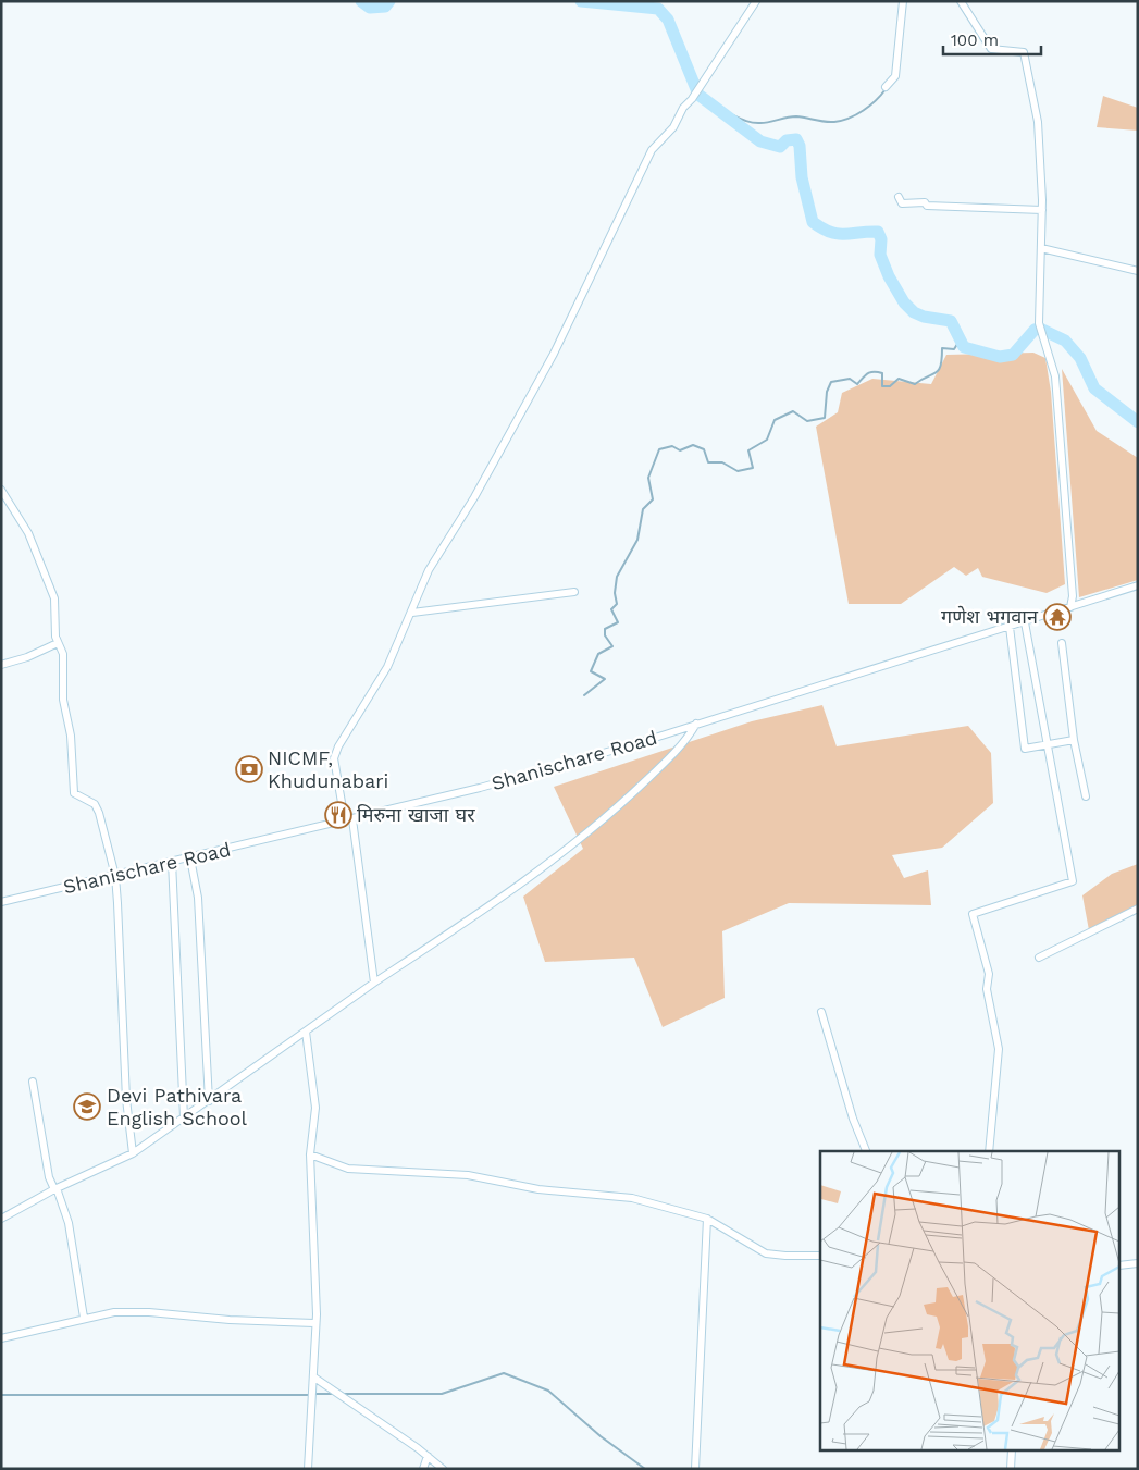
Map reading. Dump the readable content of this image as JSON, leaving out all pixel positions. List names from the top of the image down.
{
  "streets": {
    "street": ["Shanischare Road"]
  },
  "places": {
    "temple": ["गणेश भगवान"],
    "bank": ["NICMF, Khudunabari"],
    "restaurant": ["मिरुना खाजा घर"],
    "school or university": ["Devi Pathivara English School"]
  },
  "scale_bar": "100 m"
}
